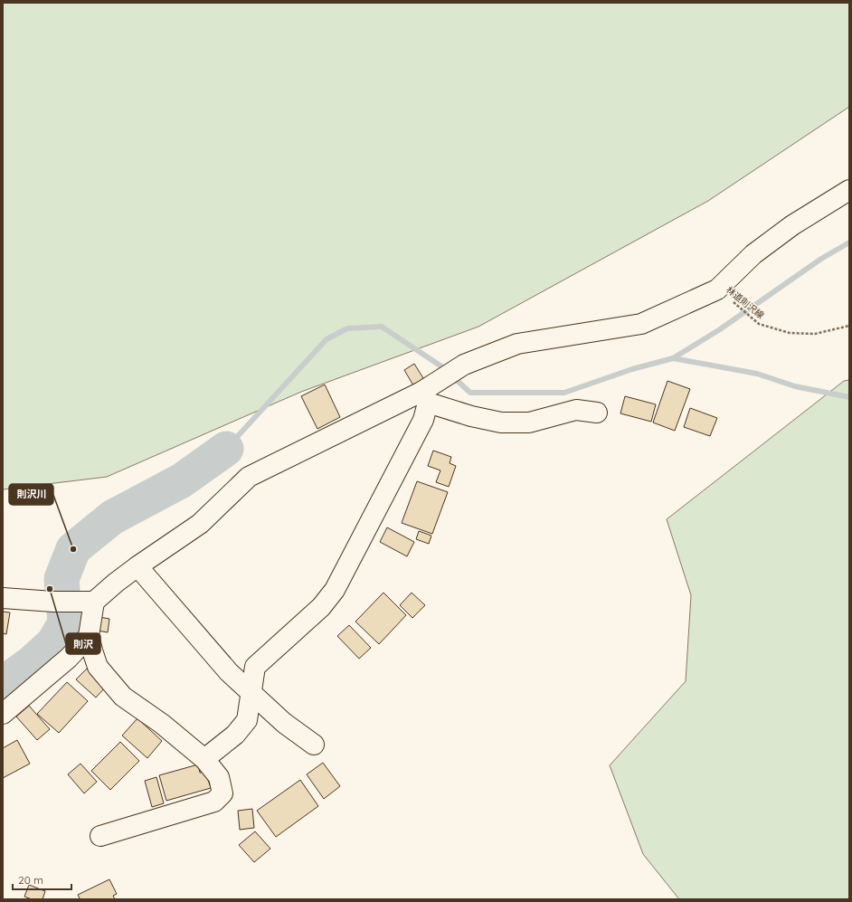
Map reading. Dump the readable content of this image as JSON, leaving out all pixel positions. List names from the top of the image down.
{
  "streets": {
    "path": ["林道則沢線"]
  },
  "places": ["則沢川", "則沢"],
  "scale_bar": "20 m"
}
